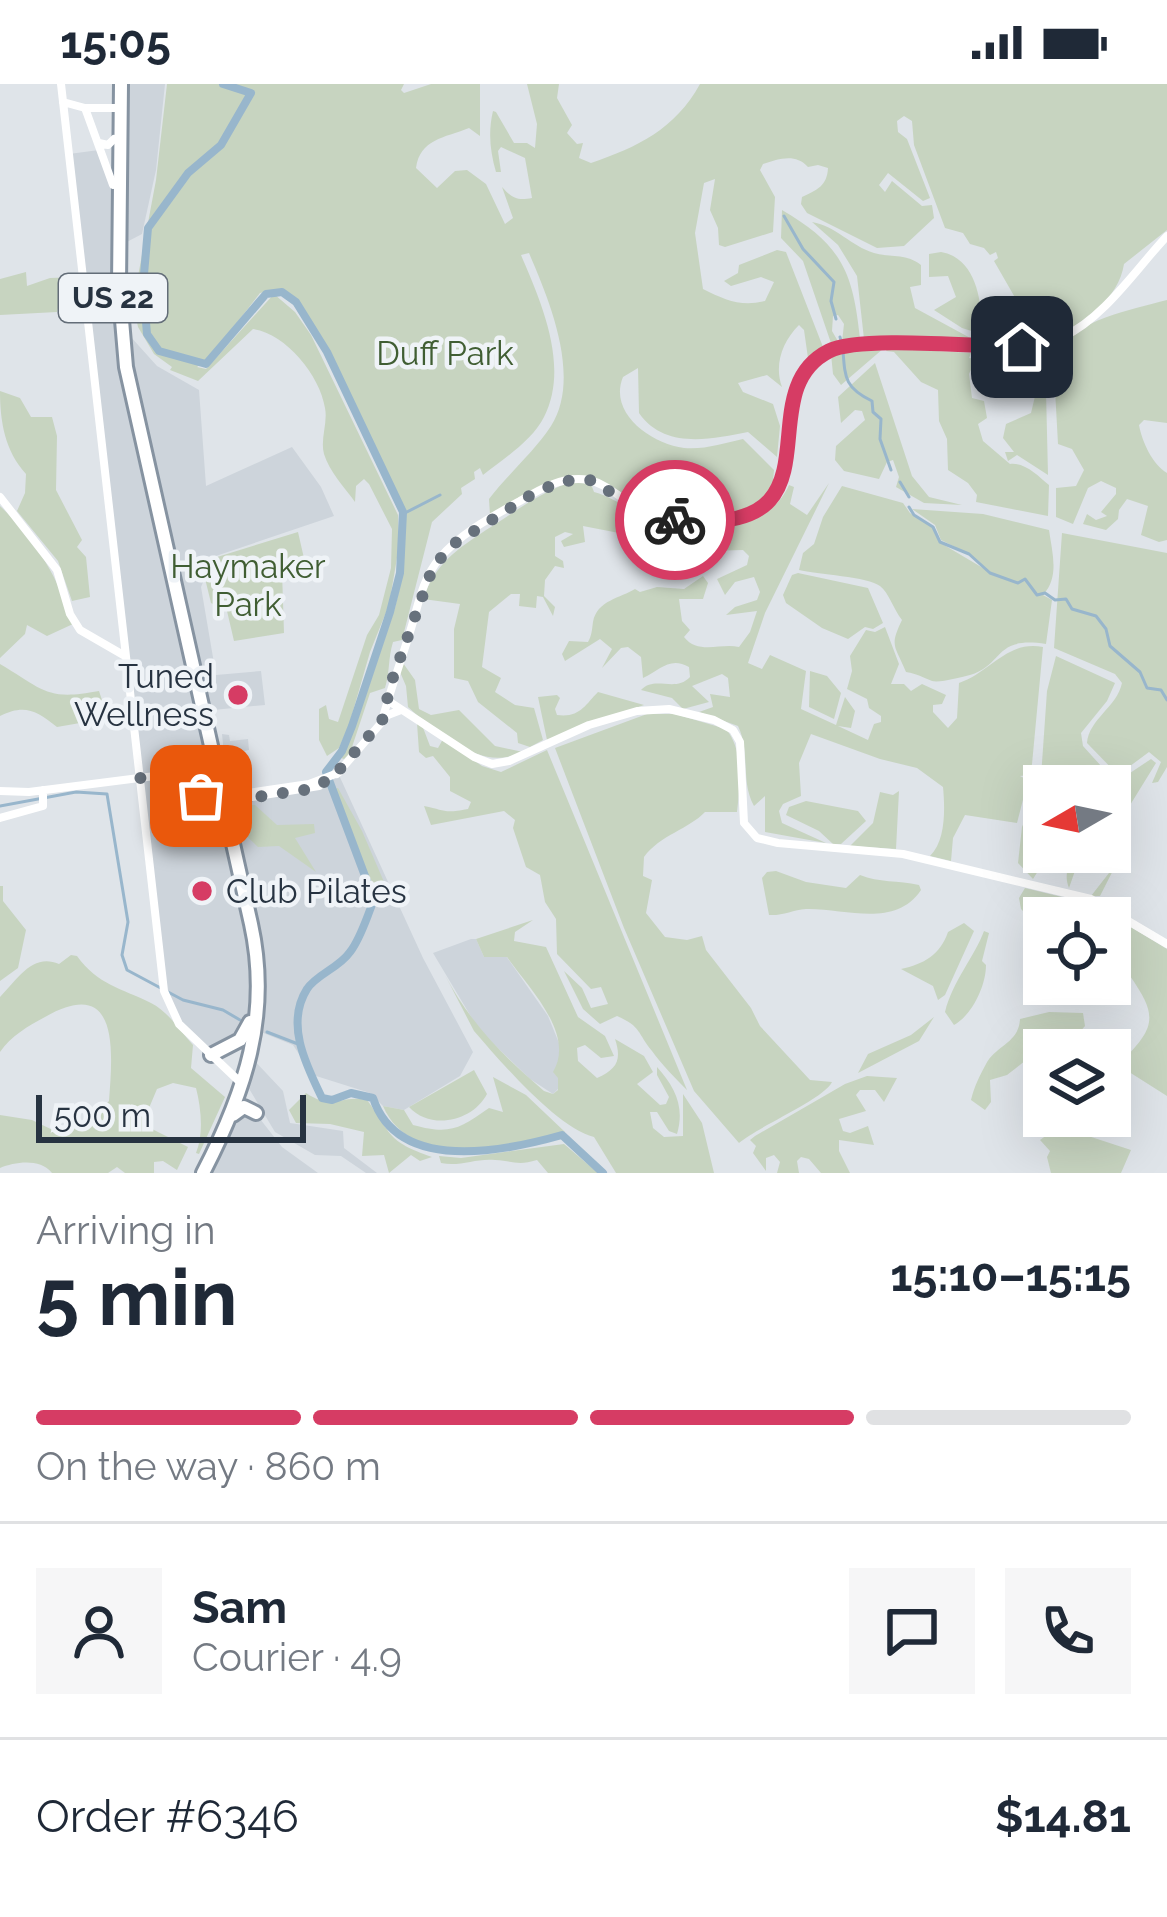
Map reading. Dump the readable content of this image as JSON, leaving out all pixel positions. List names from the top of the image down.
{
  "streets": {
    "highway": ["US 22"]
  },
  "parks": ["Duff Park", "Haymaker Park"],
  "places": ["Tuned Wellness", "Club Pilates"],
  "scale_bar": "500 m",
  "north": "left",
  "page": {
    "status": "15:05",
    "scale": "500 m",
    "heading": ["5 min", "Arriving in", "15:10–15:15"],
    "panel": [
      "Sam",
      "Courier · 4.9",
      "Order #6346",
      "$14.81"
    ],
    "bar": "On the way · 860 m"
  }
}
